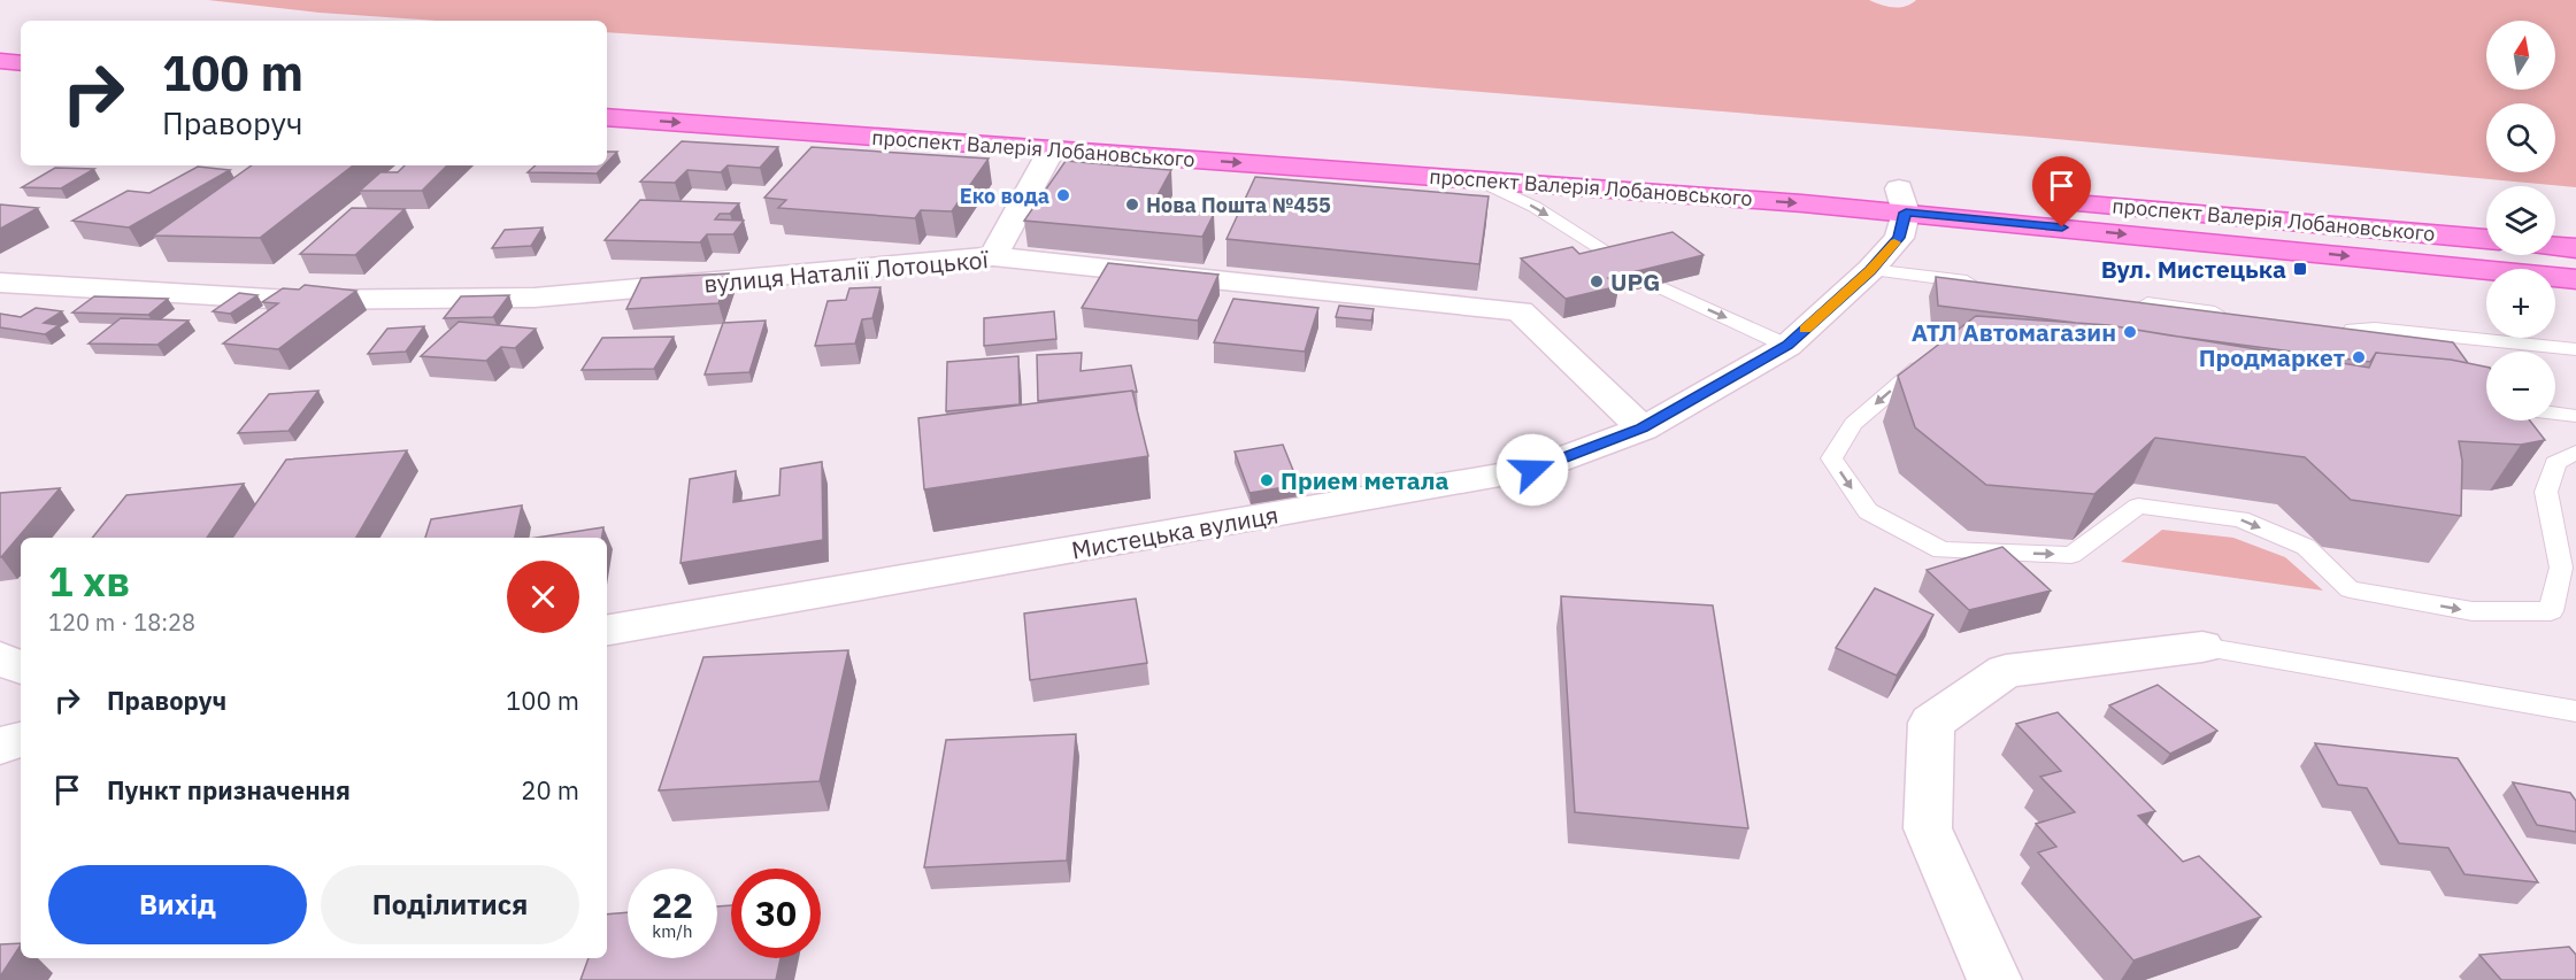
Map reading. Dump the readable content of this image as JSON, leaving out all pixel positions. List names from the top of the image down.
{
  "streets": {
    "main road": ["проспект Валерія Лобановського"],
    "street": ["вулиця Наталії Лотоцької", "Мистецька вулиця"]
  },
  "crossings": [
    ["проспект Валерія Лобановського", "Мистецька вулиця"],
    ["вулиця Наталії Лотоцької", "Мистецька вулиця"]
  ],
  "places": {
    "other": [
      "Еко вода",
      "Нова Пошта №455",
      "UPG",
      "АТЛ Автомагазин",
      "Продмаркет",
      "Прием метала"
    ],
    "transit": ["Вул. Мистецька"]
  },
  "north": "top",
  "page": {
    "map_buttons": ["+", "−"],
    "turn": ["100 m", "Праворуч"],
    "heading": ["1 хв", "120 m · 18:28"],
    "list": [
      {
        "name": "Праворуч",
        "value": "100 m"
      },
      {
        "name": "Пункт призначення",
        "value": "20 m"
      }
    ],
    "buttons": ["Вихід", "Поділитися"],
    "speed": "22 km/h",
    "limit": "30"
  }
}
